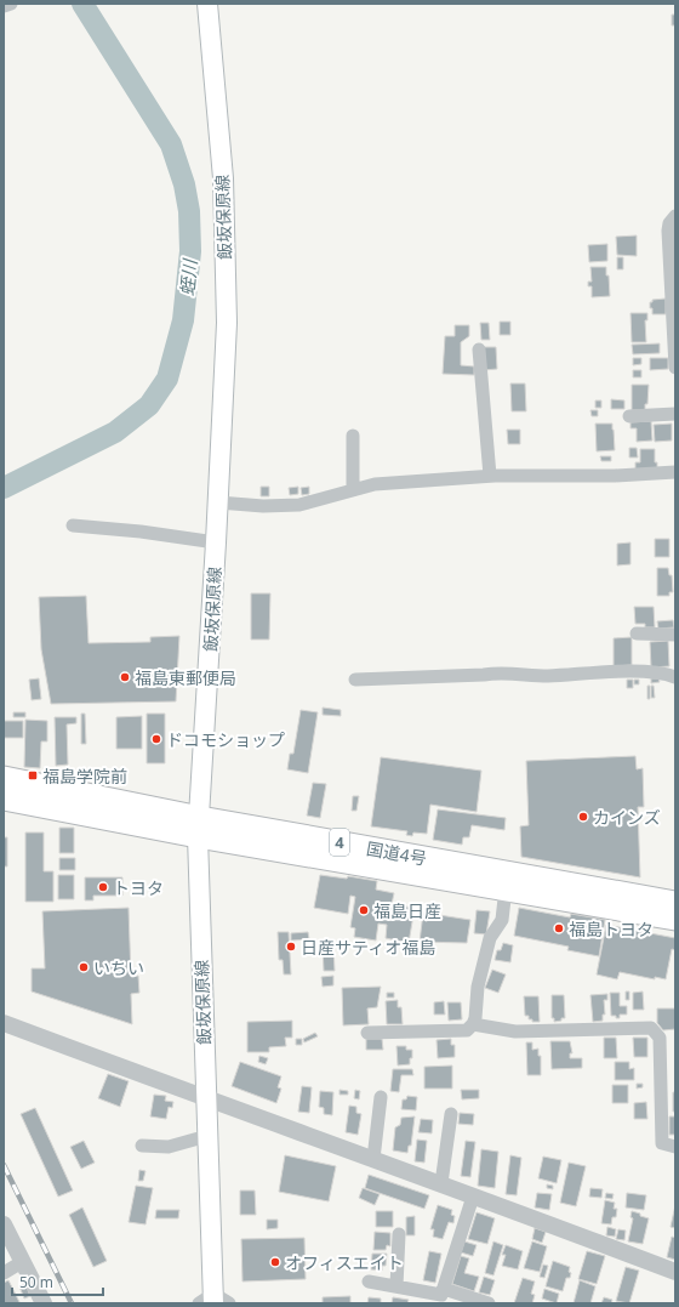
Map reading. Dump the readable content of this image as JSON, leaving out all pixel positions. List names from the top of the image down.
{
  "streets": {
    "highway": ["4", "国道4号"],
    "main road": ["飯坂保原線"]
  },
  "crossings": [
    ["飯坂保原線", "国道4号"]
  ],
  "water": ["蛭川"],
  "places": {
    "other": [
      "福島東郵便局",
      "ドコモショップ",
      "カインズ",
      "トヨタ",
      "福島日産",
      "福島トヨタ",
      "日産サティオ福島",
      "いちい",
      "オフィスエイト"
    ],
    "transit": ["福島学院前"]
  },
  "scale_bar": "50 m"
}
